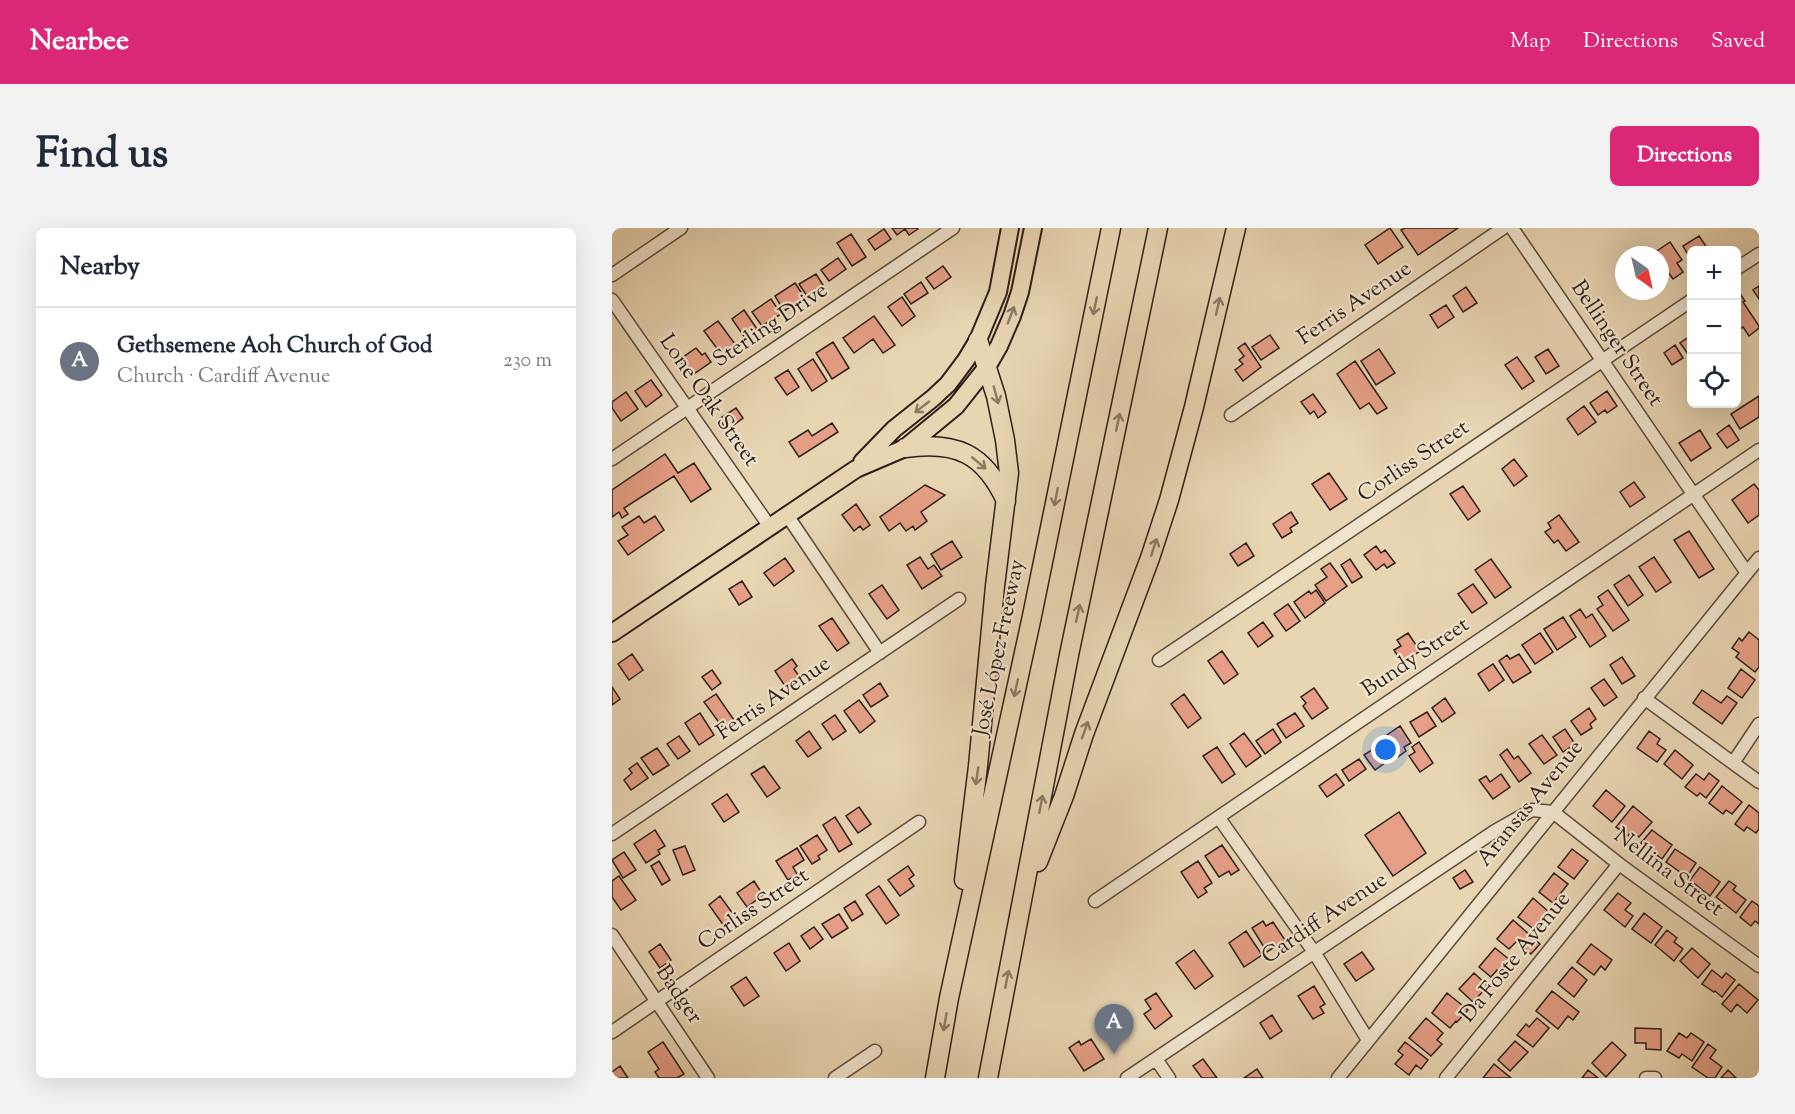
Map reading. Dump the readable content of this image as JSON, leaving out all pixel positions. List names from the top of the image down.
{
  "streets": {
    "highway": ["José López Freeway"],
    "street": [
      "Ferris Avenue",
      "Sterling Drive",
      "Bellinger Street",
      "Lone Oak Street",
      "Corliss Street",
      "Bundy Street",
      "Aransas Avenue",
      "Nellina Street",
      "Cardiff Avenue",
      "Da Foste Avenue",
      "Badger"
    ]
  },
  "crossings": [
    ["Sterling Drive", "Lone Oak Street"],
    ["Bellinger Street", "Corliss Street"],
    ["Bellinger Street", "Bundy Street"],
    ["Bellinger Street", "Aransas Avenue"],
    ["Corliss Street", "Badger"],
    ["Aransas Avenue", "Nellina Street"],
    ["Aransas Avenue", "Cardiff Avenue"],
    ["Nellina Street", "Cardiff Avenue"],
    ["Nellina Street", "Da Foste Avenue"]
  ],
  "north": "bottom right",
  "page": {
    "header": "Nearbee",
    "nav": ["Map", "Directions", "Saved"],
    "title": "Find us",
    "buttons": "Directions",
    "heading": "Nearby",
    "map_buttons": ["+", "−"],
    "list": [
      {
        "mark": "A",
        "name": "Gethsemene Aoh Church of God",
        "note": "Church · Cardiff Avenue",
        "value": "230 m"
      }
    ],
    "pins": "A"
  }
}
